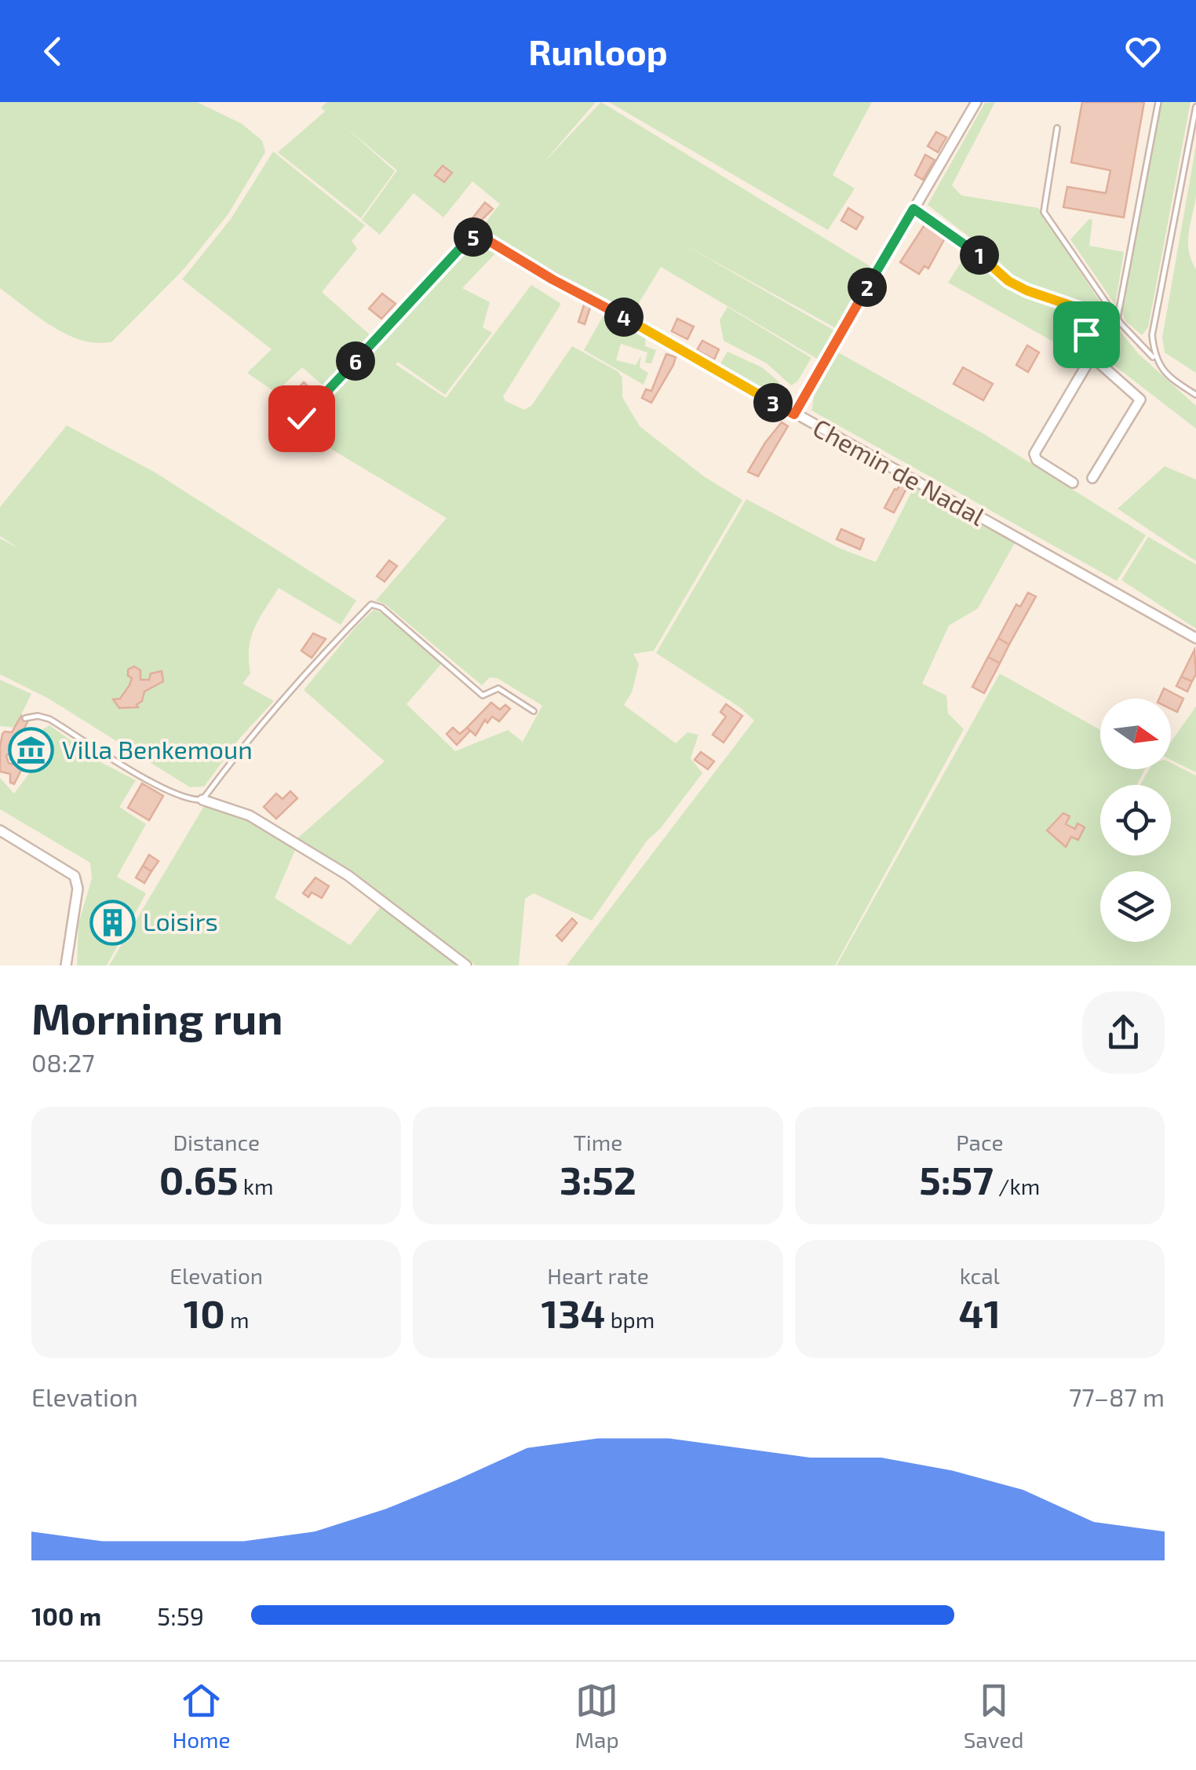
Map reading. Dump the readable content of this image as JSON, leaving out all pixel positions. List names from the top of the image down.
{
  "streets": {
    "street": ["Chemin de Nadal"]
  },
  "places": {
    "museum": ["Villa Benkemoun"],
    "building": ["Loisirs"]
  },
  "north": "right",
  "page": {
    "header": "Runloop",
    "pins": [
      "5",
      "1",
      "2",
      "4",
      "6",
      "3"
    ],
    "heading": ["Morning run", "08:27"],
    "stats": [
      ["Distance", "0.65 km"],
      ["Time", "3:52"],
      ["Pace", "5:57 /km"],
      ["Elevation", "10 m"],
      ["Heart rate", "134 bpm"],
      ["kcal", "41"]
    ],
    "chart": ["Elevation", "77–87 m"],
    "list": [
      {
        "name": "100 m",
        "note": "5:59"
      }
    ],
    "tabs": ["Home", "Map", "Saved"]
  }
}
